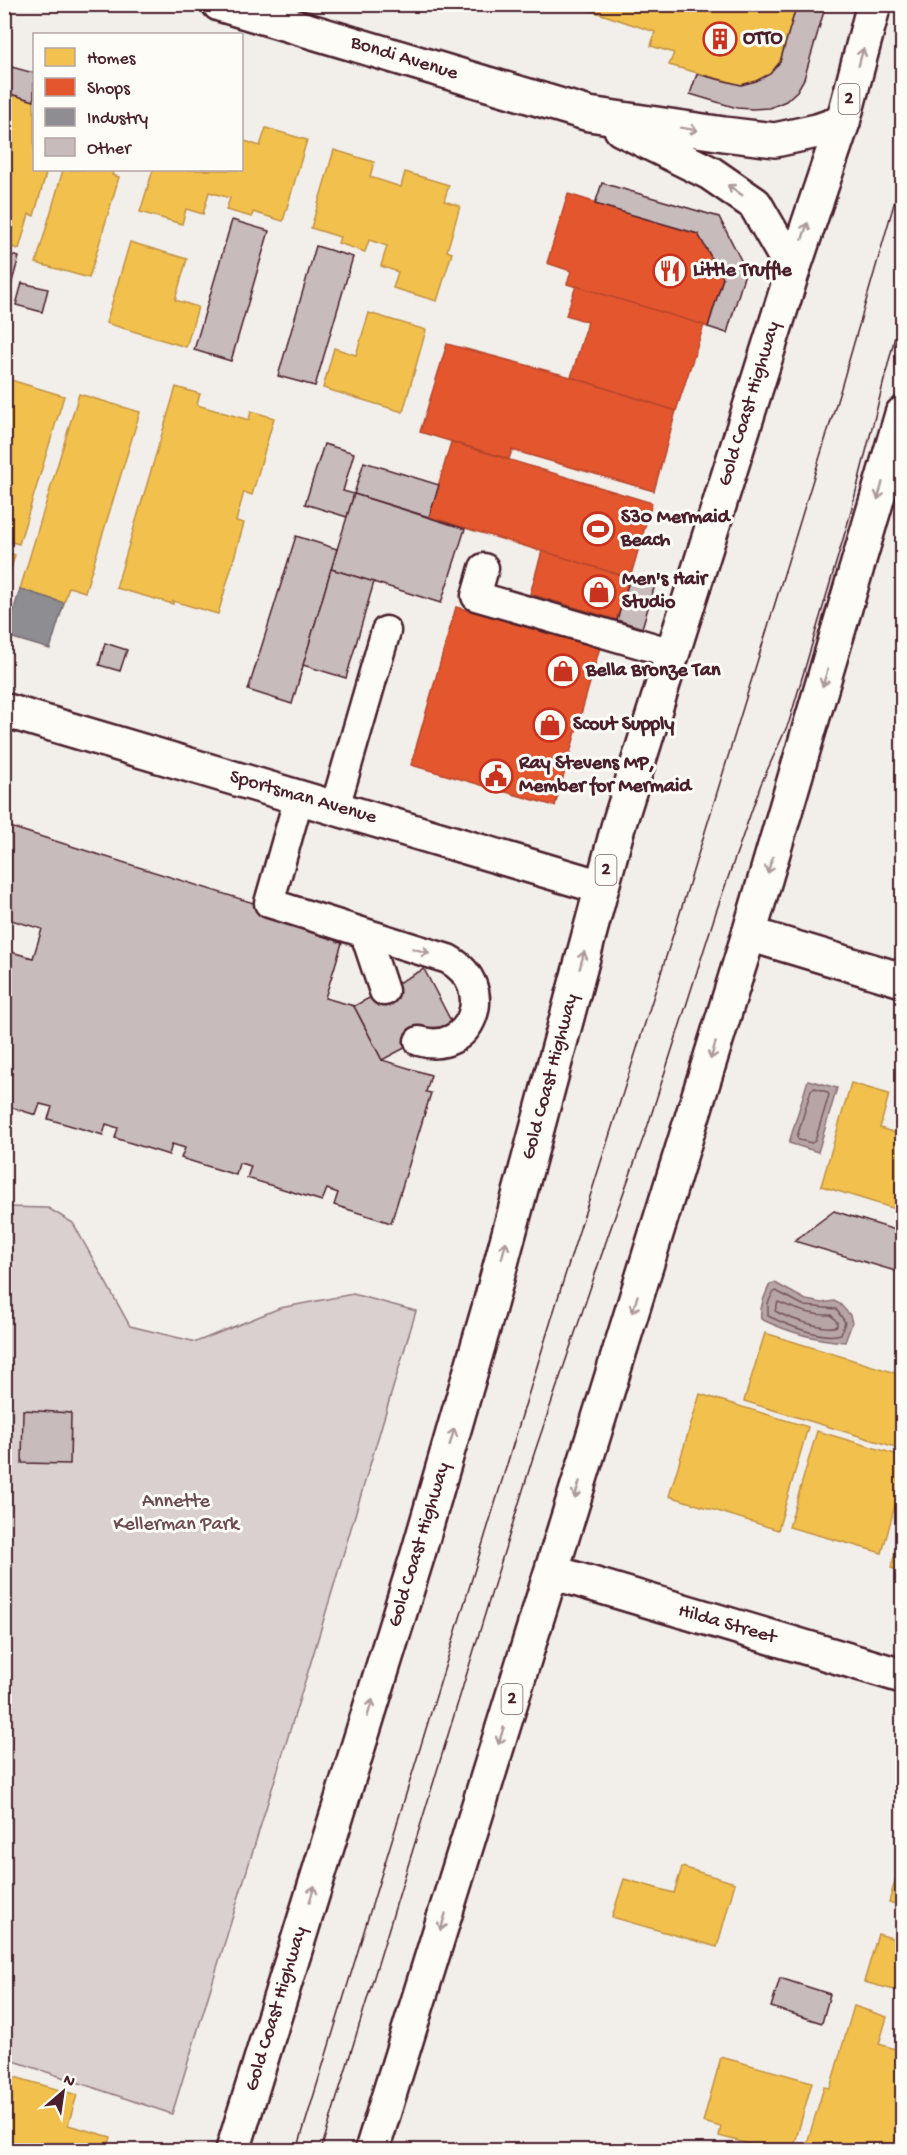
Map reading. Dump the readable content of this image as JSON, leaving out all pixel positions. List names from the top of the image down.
{
  "streets": {
    "main road": [
      "Bondi Avenue",
      "2",
      "Gold Coast Highway",
      "Sportsman Avenue",
      "Hilda Street"
    ]
  },
  "crossings": [
    ["Bondi Avenue", "Gold Coast Highway"],
    ["2", "Hilda Street"],
    ["Gold Coast Highway", "Sportsman Avenue"]
  ],
  "parks": ["Annette Kellerman Park"],
  "places": {
    "building": ["OTTO"],
    "restaurant": ["Little Truffle"],
    "sports": ["S30 Mermaid Beach"],
    "shop": ["Men's Hair Studio", "Bella Bronze Tan", "Scout Supply"],
    "public building": ["Ray Stevens MP, Member for Mermaid"]
  },
  "legend": [
    "Homes",
    "Shops",
    "Industry",
    "Other"
  ],
  "north": "top right"
}
